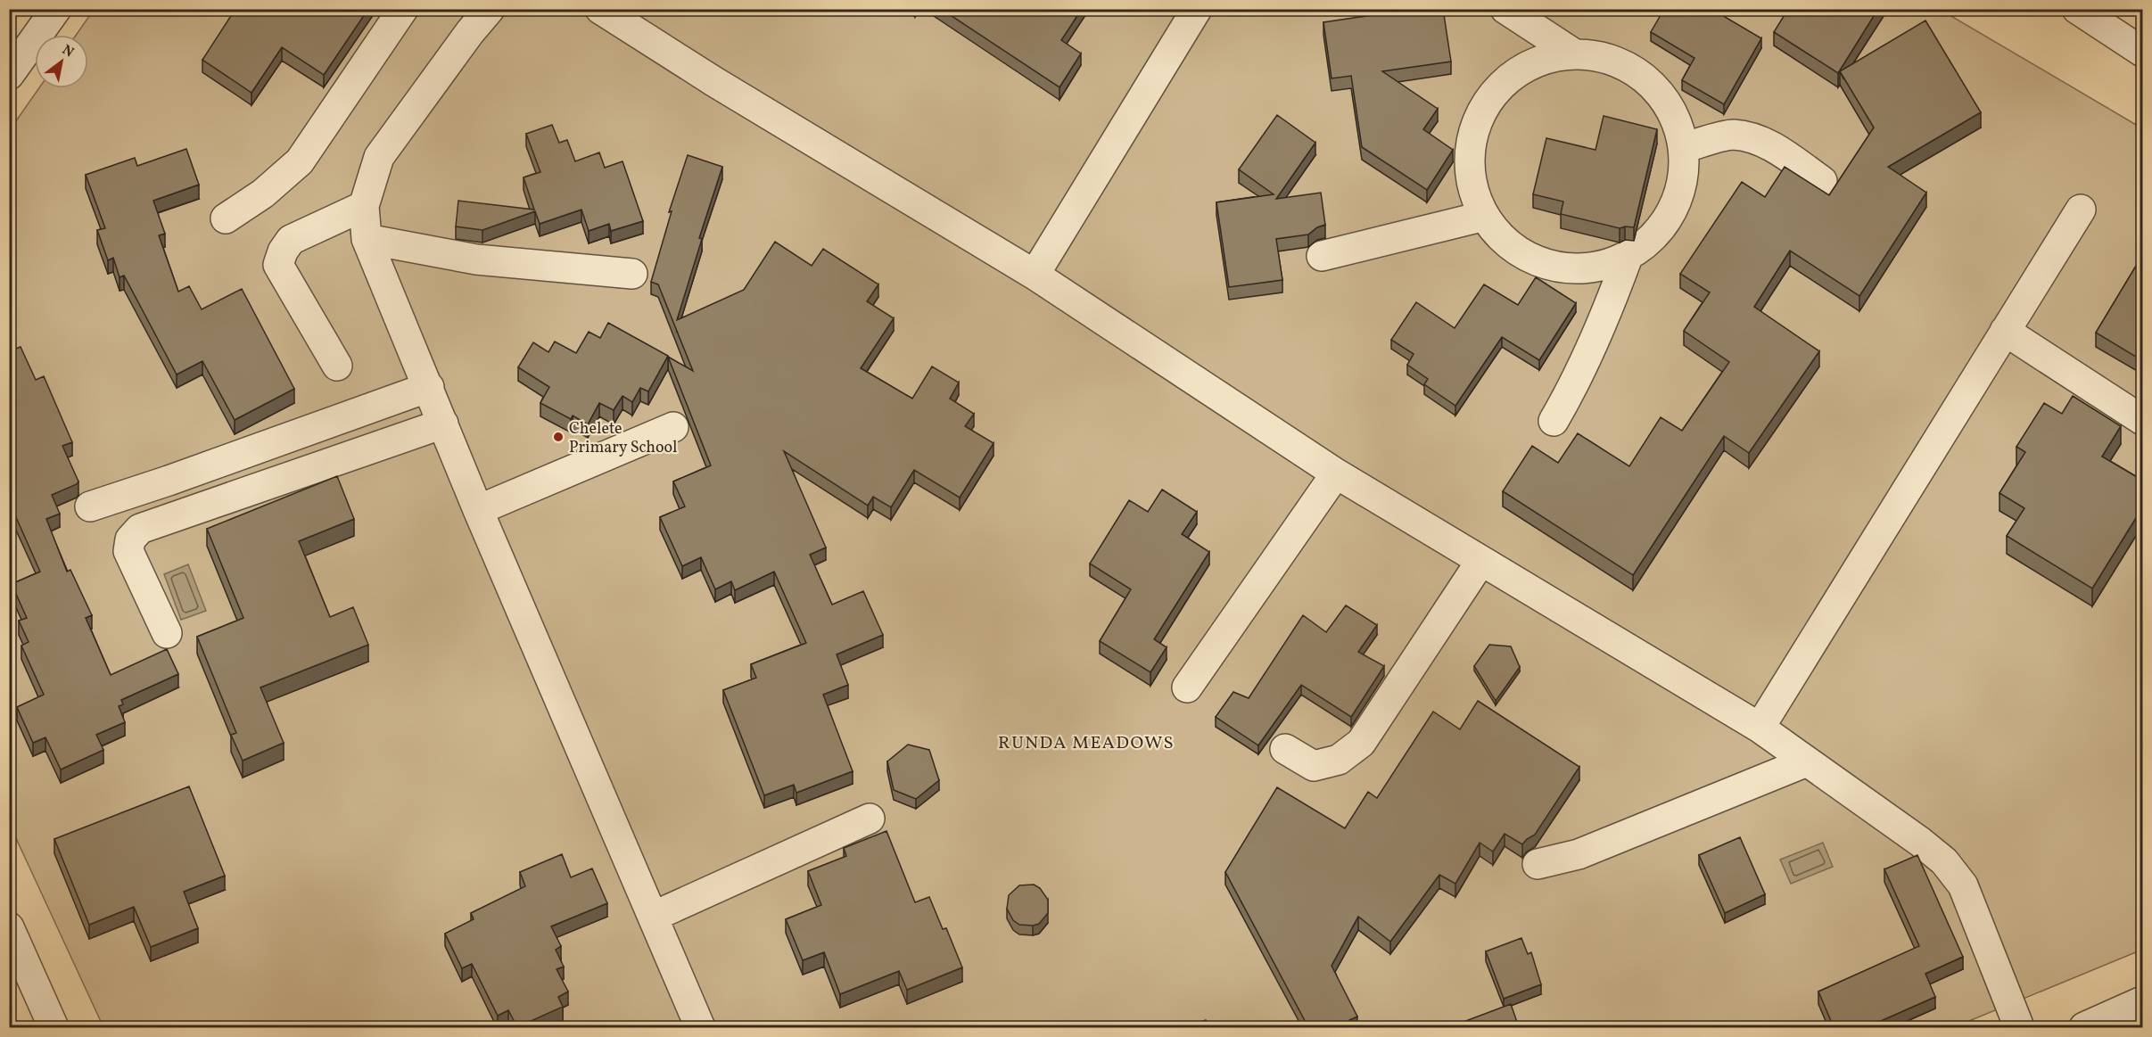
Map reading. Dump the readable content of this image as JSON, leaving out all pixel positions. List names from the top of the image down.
{
  "districts": ["RUNDA MEADOWS"],
  "places": ["Chelete Primary School"],
  "north": "top right"
}
